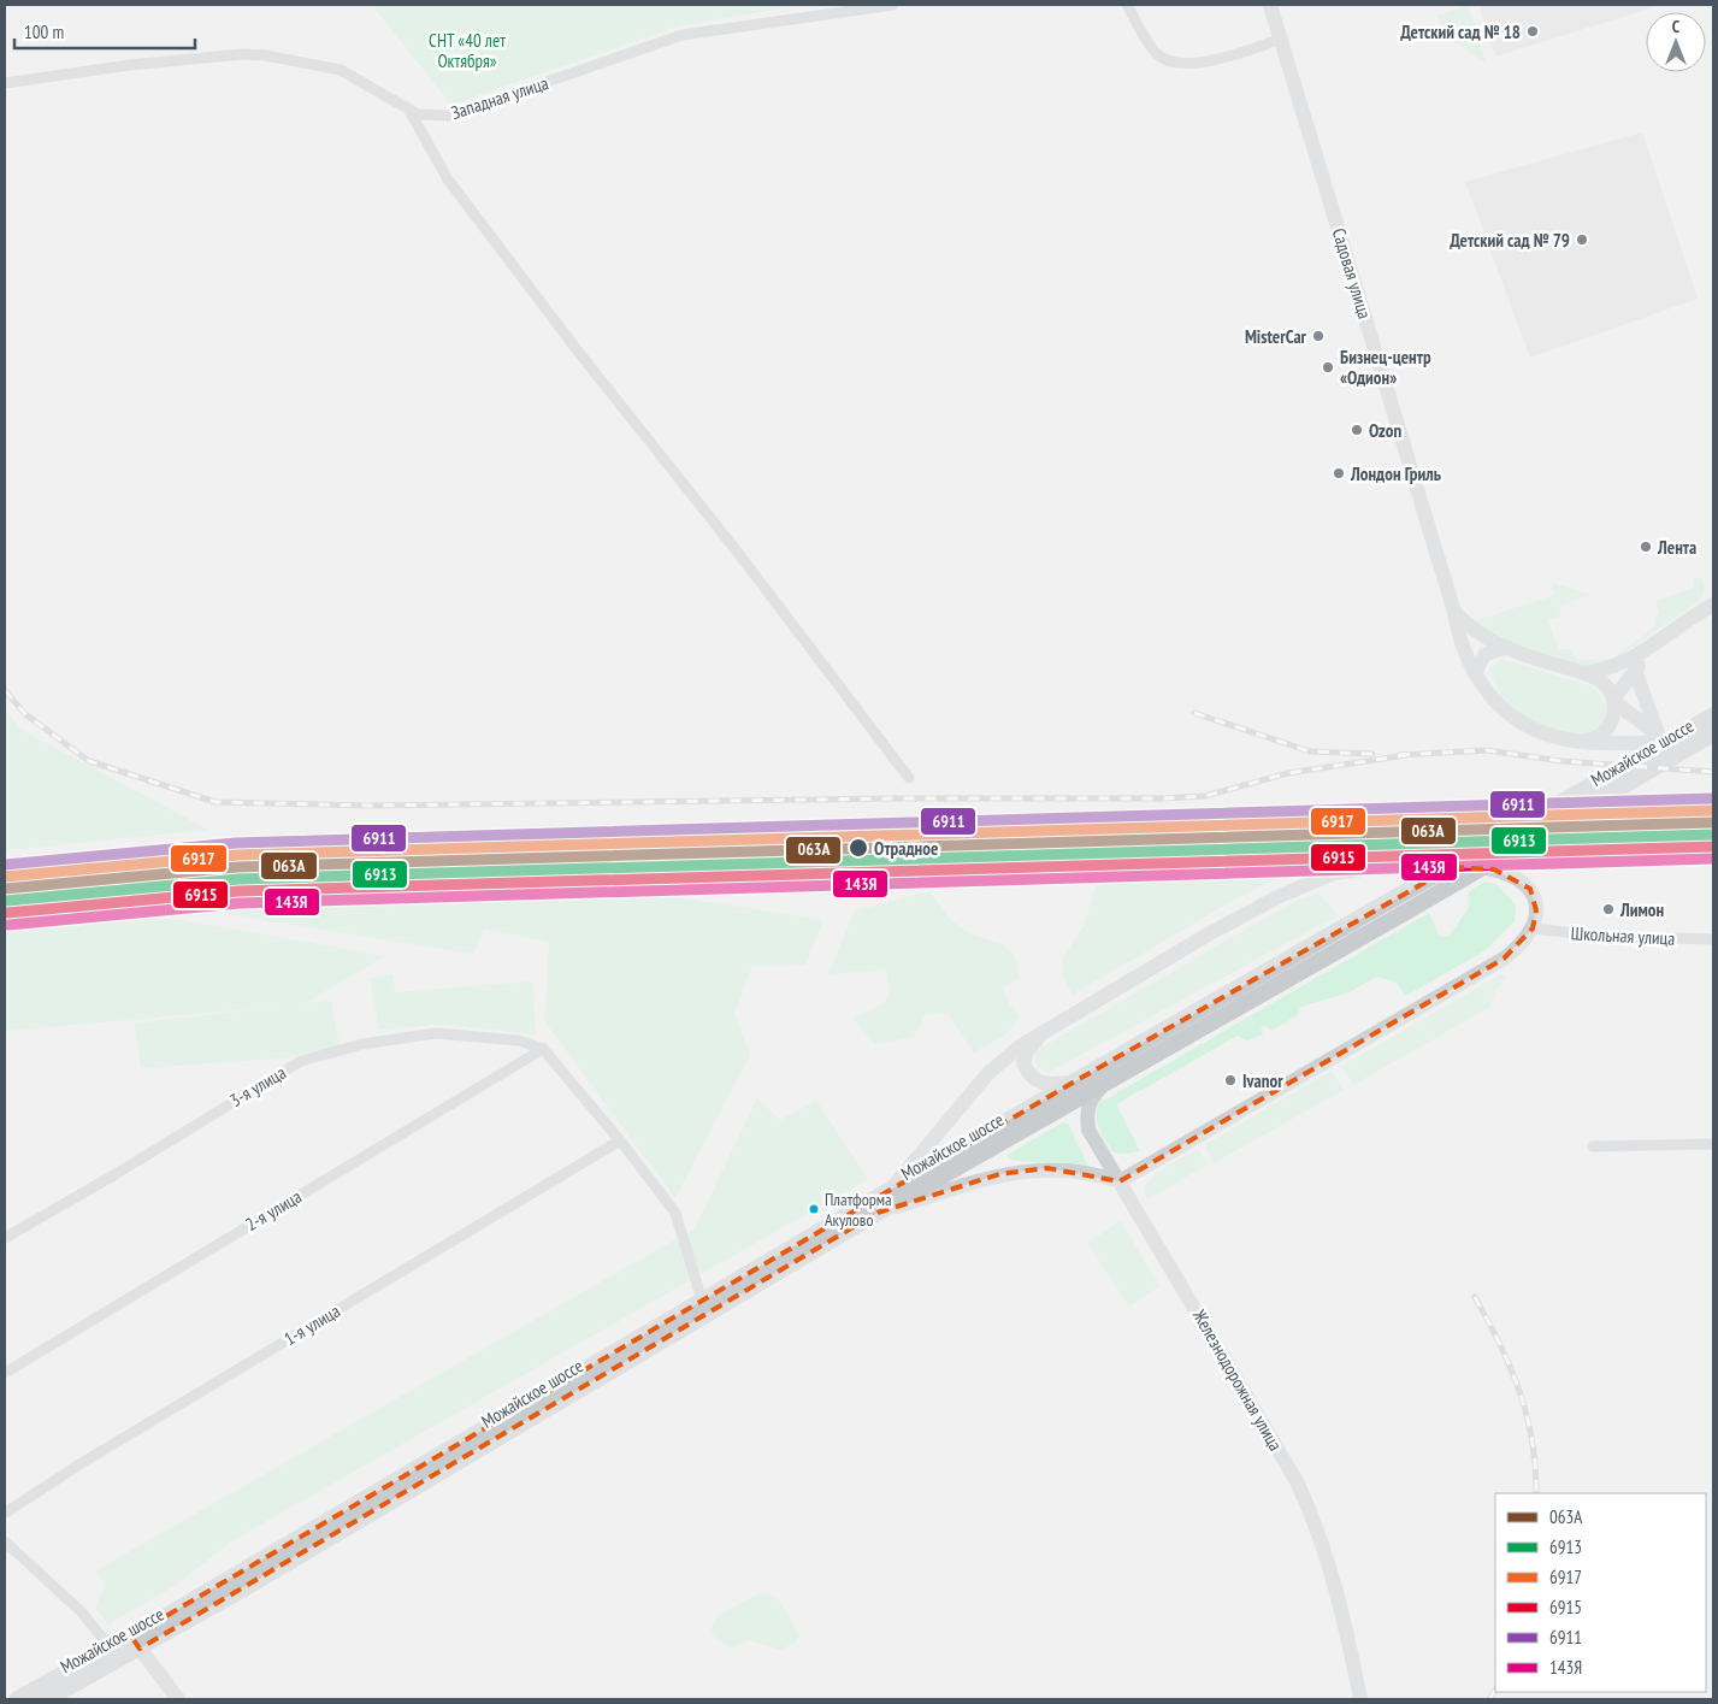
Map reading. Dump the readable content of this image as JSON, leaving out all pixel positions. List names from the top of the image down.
{
  "streets": {
    "main road": ["Можайское шоссе"],
    "street": [
      "Западная улица",
      "Садовая улица",
      "Школьная улица",
      "3-я улица",
      "2-я улица",
      "1-я улица",
      "Железнодорожная улица"
    ]
  },
  "crossings": [
    ["Можайское шоссе", "Железнодорожная улица"],
    ["3-я улица", "2-я улица"]
  ],
  "parks": ["СНТ «40 лет Октября»"],
  "places": [
    "Детский сад № 18",
    "Детский сад № 79",
    "MisterCar",
    "Бизнец-центр «Одион»",
    "Ozon",
    "Лондон Гриль",
    "Лента",
    "Отрадное",
    "Лимон",
    "Ivanor",
    "Платформа Акулово"
  ],
  "lines": [
    "transit line 6911",
    "transit line 6917",
    "transit line 063А",
    "transit line 6913",
    "transit line 6915",
    "transit line 143Я"
  ],
  "legend": [
    "063А",
    "6913",
    "6917",
    "6915",
    "6911",
    "143Я"
  ],
  "scale_bar": "100 m",
  "north": "top"
}
